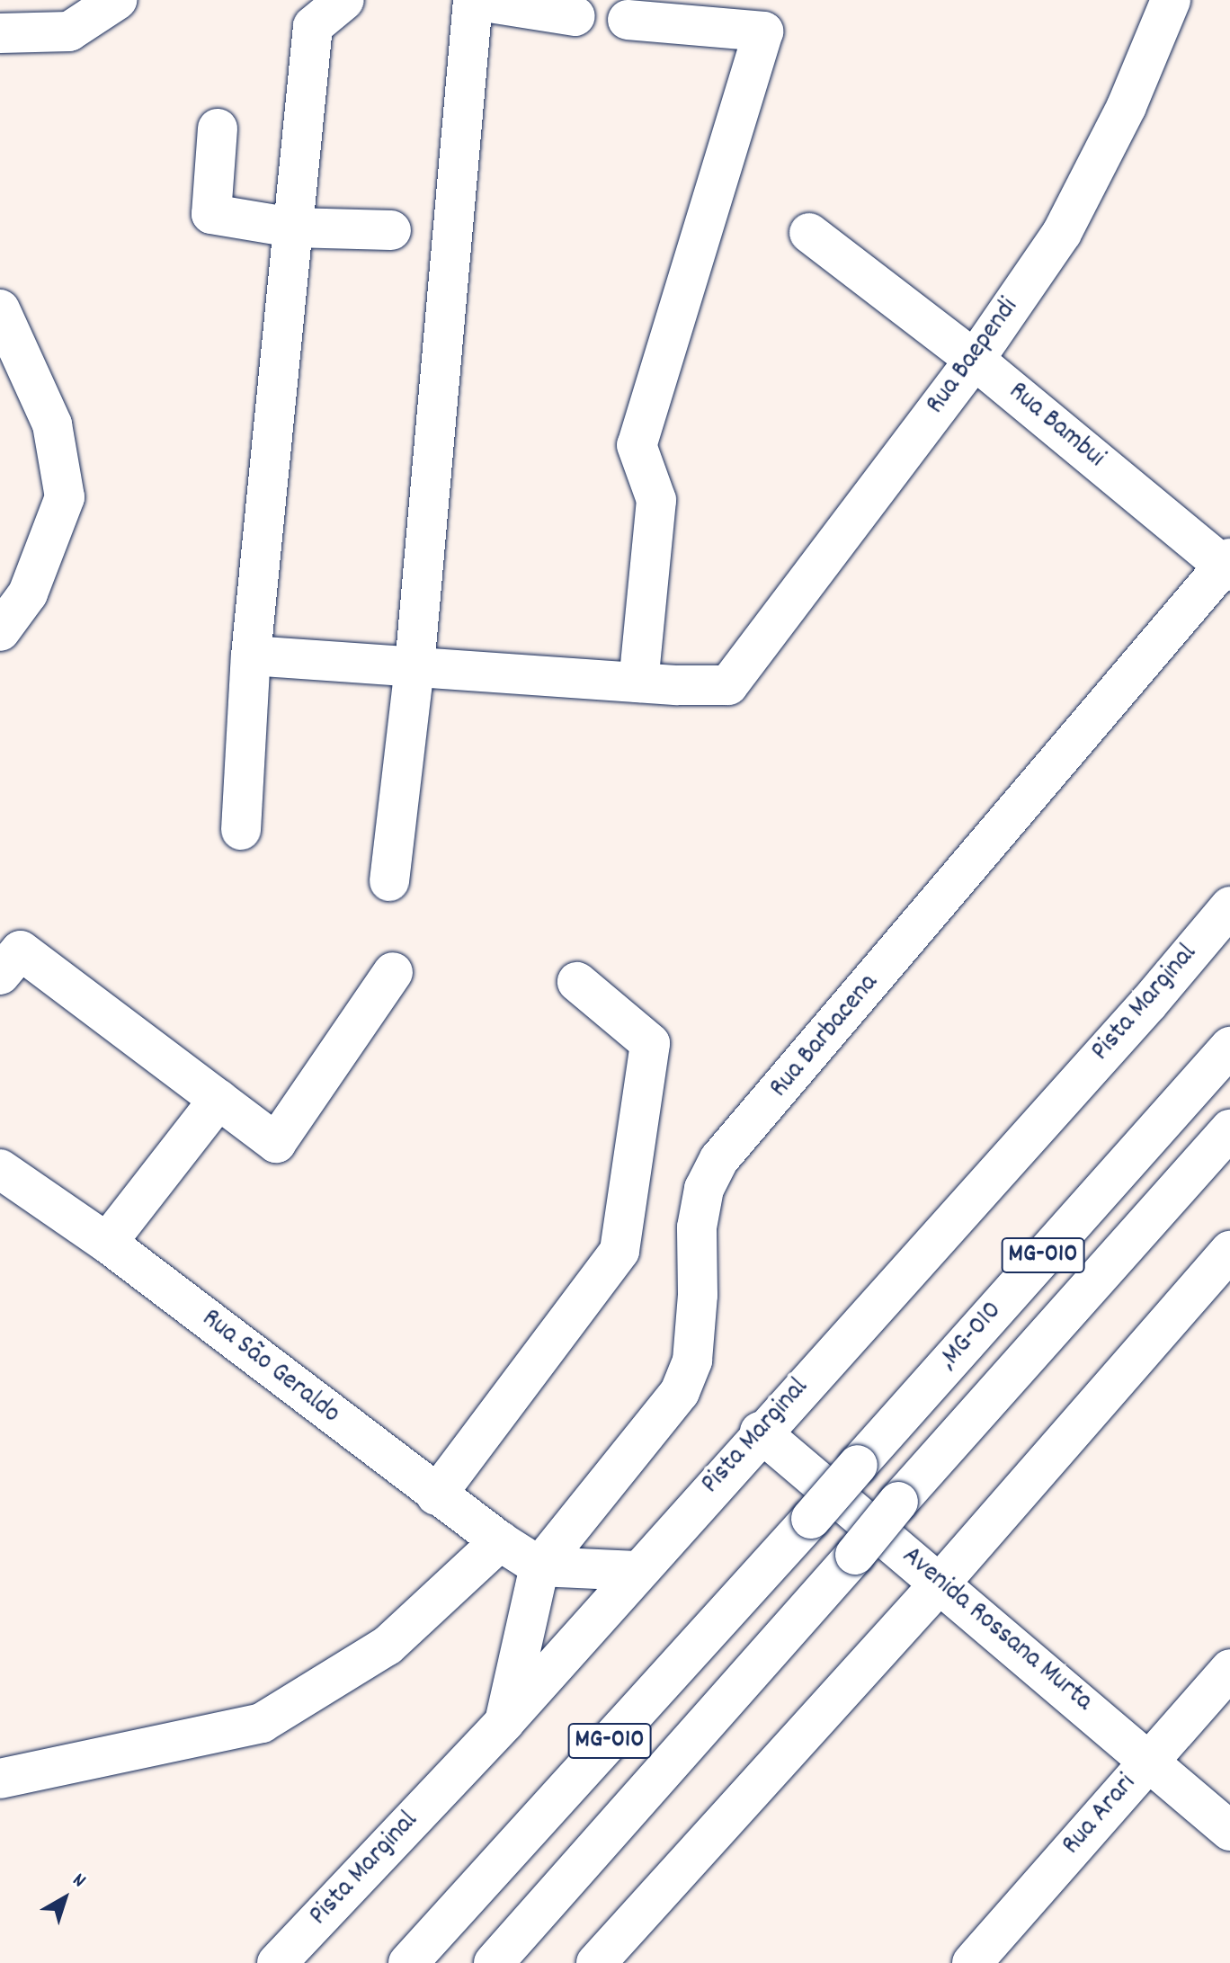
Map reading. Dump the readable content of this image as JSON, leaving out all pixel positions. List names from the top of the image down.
{
  "streets": {
    "main road": [
      "Rua Baependi",
      "Rua Bambui",
      "Pista Marginal",
      "Rua Barbacena",
      "MG-010",
      ",MG-010",
      "Rua São Geraldo",
      "Avenida Rossana Murta",
      "Rua Arari"
    ]
  },
  "crossings": [
    ["Rua Baependi", "Rua Bambui"],
    ["Rua Bambui", "Rua Barbacena"],
    ["Pista Marginal", "Rua São Geraldo"],
    ["Pista Marginal", "Avenida Rossana Murta"],
    ["Rua Barbacena", "Rua São Geraldo"],
    ["Avenida Rossana Murta", "Rua Arari"]
  ],
  "north": "top right"
}
